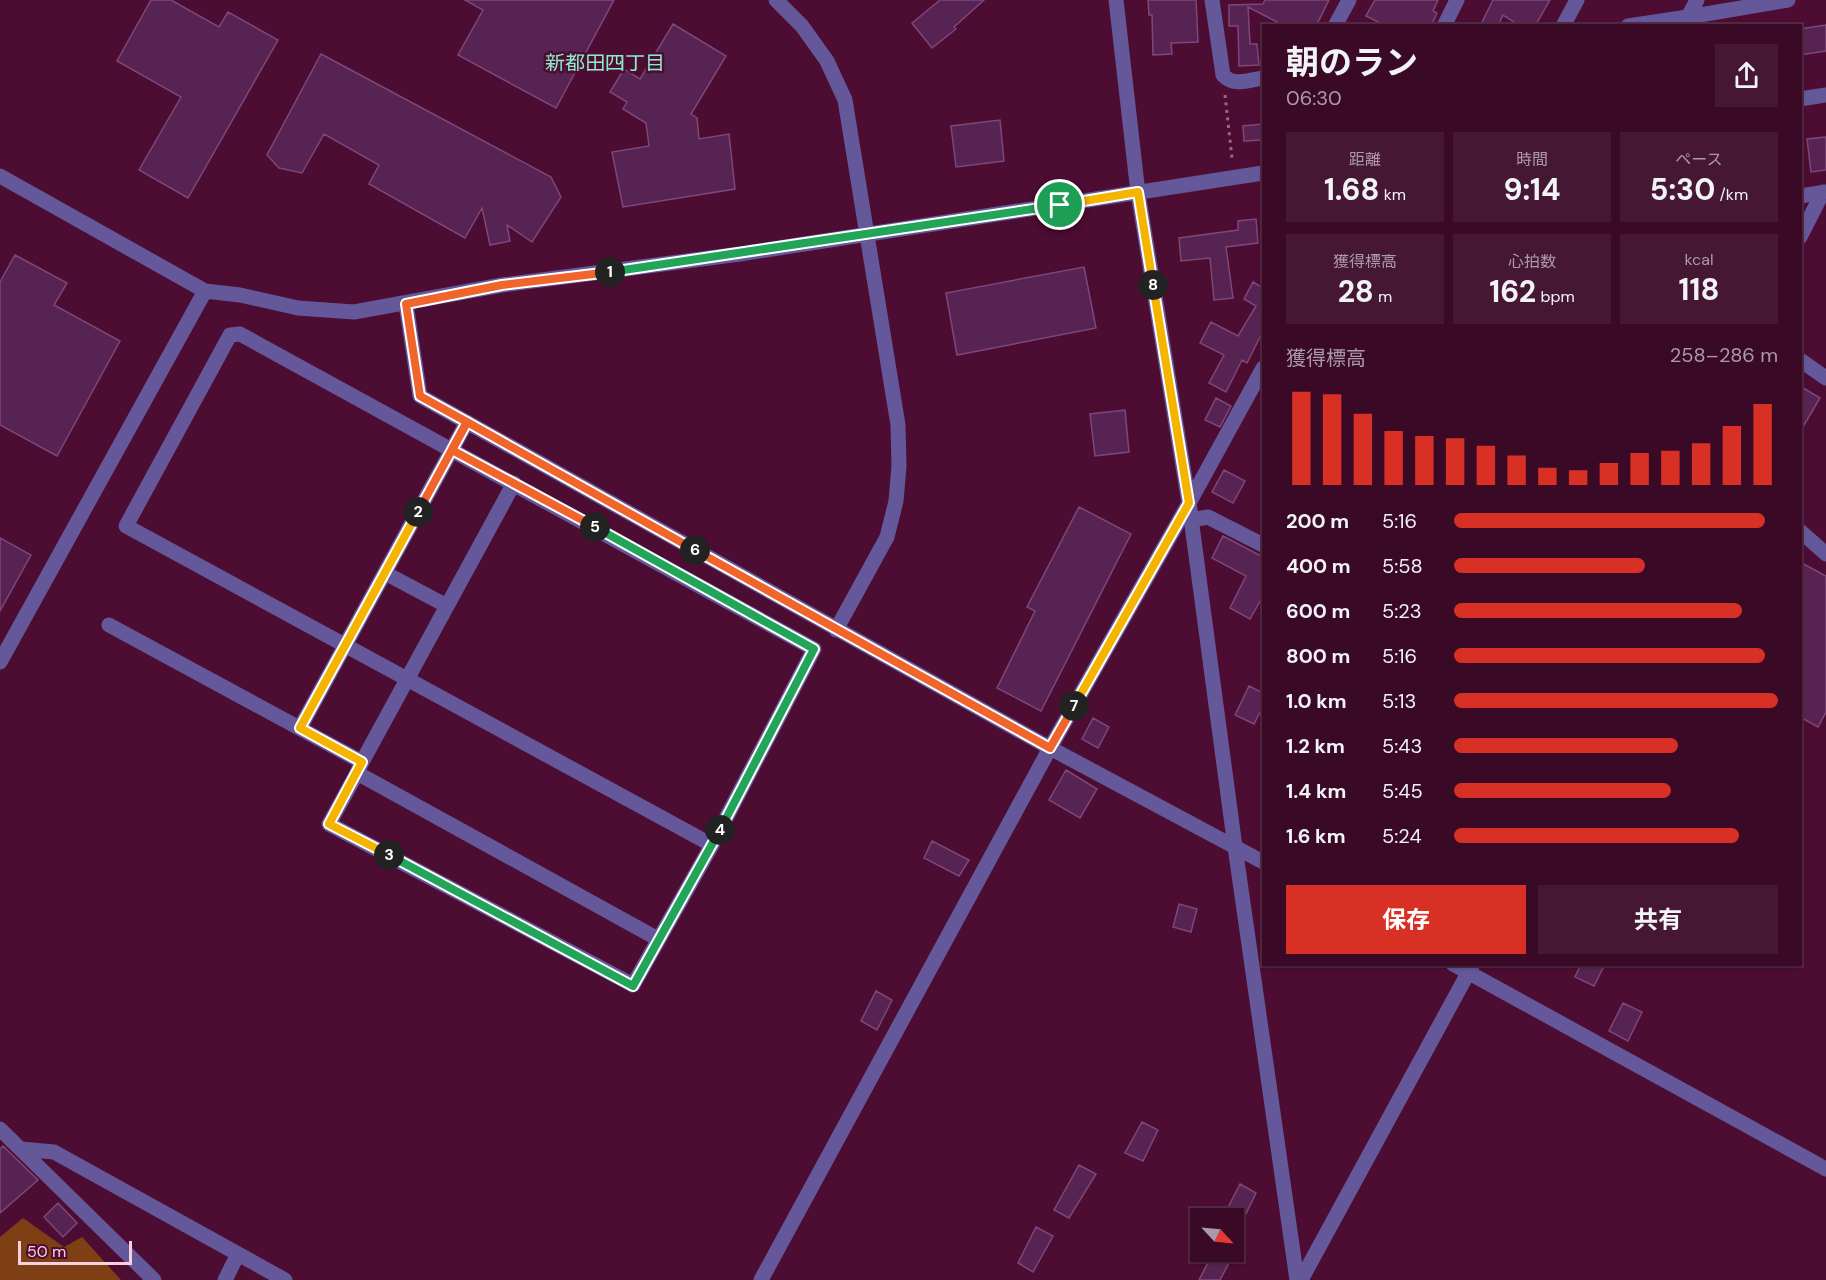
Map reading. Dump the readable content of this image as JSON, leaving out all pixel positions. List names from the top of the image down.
{
  "districts": ["新都田四丁目"],
  "scale_bar": "50 m",
  "north": "bottom right",
  "page": {
    "heading": ["朝のラン", "06:30"],
    "stats": [
      ["距離", "1.68 km"],
      ["時間", "9:14"],
      ["ペース", "5:30 /km"],
      ["獲得標高", "28 m"],
      ["心拍数", "162 bpm"],
      ["kcal", "118"]
    ],
    "pins": [
      "1",
      "8",
      "2",
      "5",
      "6",
      "7",
      "4",
      "3"
    ],
    "chart": ["獲得標高", "258–286 m"],
    "list": [
      {
        "name": "200 m",
        "note": "5:16"
      },
      {
        "name": "400 m",
        "note": "5:58"
      },
      {
        "name": "600 m",
        "note": "5:23"
      },
      {
        "name": "800 m",
        "note": "5:16"
      },
      {
        "name": "1.0 km",
        "note": "5:13"
      },
      {
        "name": "1.2 km",
        "note": "5:43"
      },
      {
        "name": "1.4 km",
        "note": "5:45"
      },
      {
        "name": "1.6 km",
        "note": "5:24"
      }
    ],
    "buttons": ["保存", "共有"],
    "scale": "50 m"
  }
}
